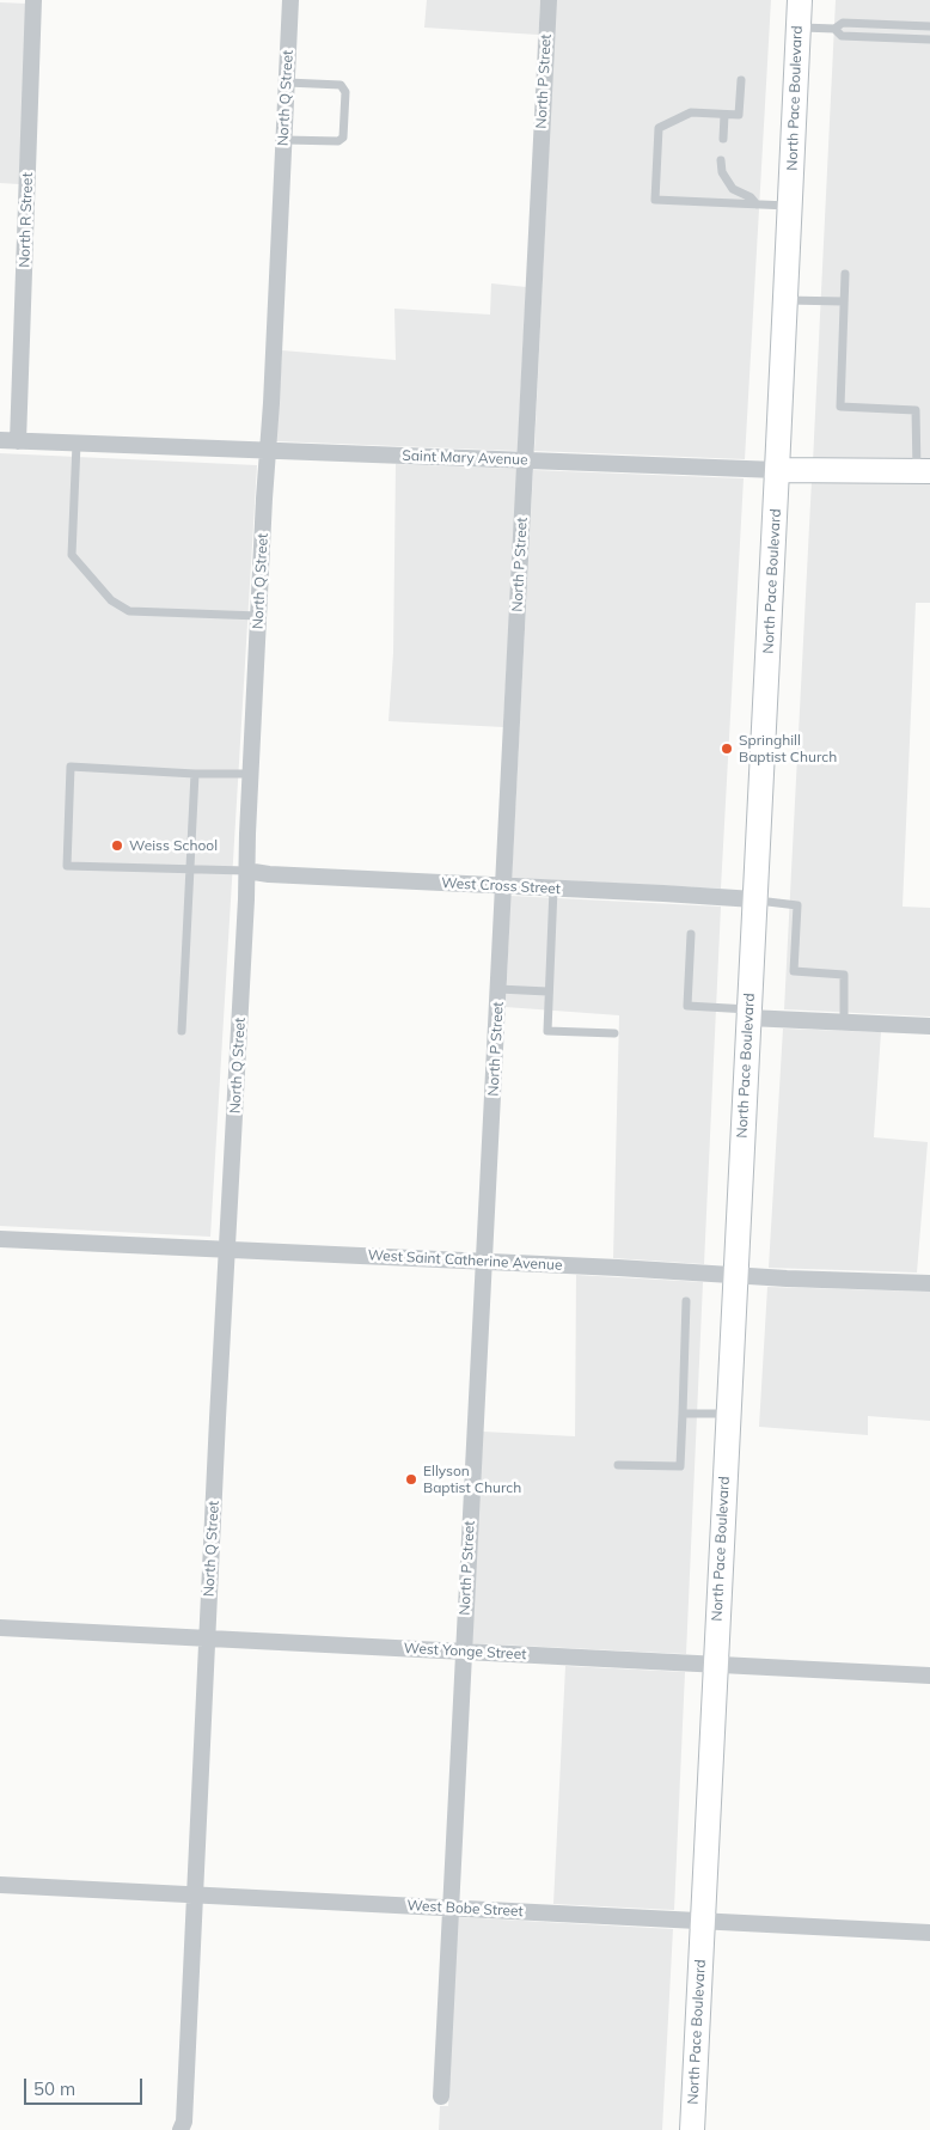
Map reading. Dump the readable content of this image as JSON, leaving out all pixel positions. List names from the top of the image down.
{
  "streets": {
    "main road": ["North Pace Boulevard", "Saint Mary Avenue"],
    "street": [
      "North P Street",
      "North Q Street",
      "North R Street",
      "West Cross Street",
      "West Saint Catherine Avenue",
      "West Yonge Street",
      "West Bobe Street"
    ]
  },
  "crossings": [
    ["North P Street", "Saint Mary Avenue"],
    ["North P Street", "West Cross Street"],
    ["North P Street", "West Saint Catherine Avenue"],
    ["North P Street", "West Yonge Street"],
    ["North P Street", "West Bobe Street"],
    ["North Q Street", "Saint Mary Avenue"],
    ["North Q Street", "West Cross Street"],
    ["North Q Street", "West Saint Catherine Avenue"],
    ["North Q Street", "West Yonge Street"],
    ["North Q Street", "West Bobe Street"],
    ["North Pace Boulevard", "Saint Mary Avenue"],
    ["North Pace Boulevard", "West Cross Street"],
    ["North Pace Boulevard", "West Saint Catherine Avenue"],
    ["North Pace Boulevard", "West Yonge Street"],
    ["North Pace Boulevard", "West Bobe Street"],
    ["North R Street", "Saint Mary Avenue"]
  ],
  "places": ["Springhill Baptist Church", "Weiss School", "Ellyson Baptist Church"],
  "scale_bar": "50 m"
}
